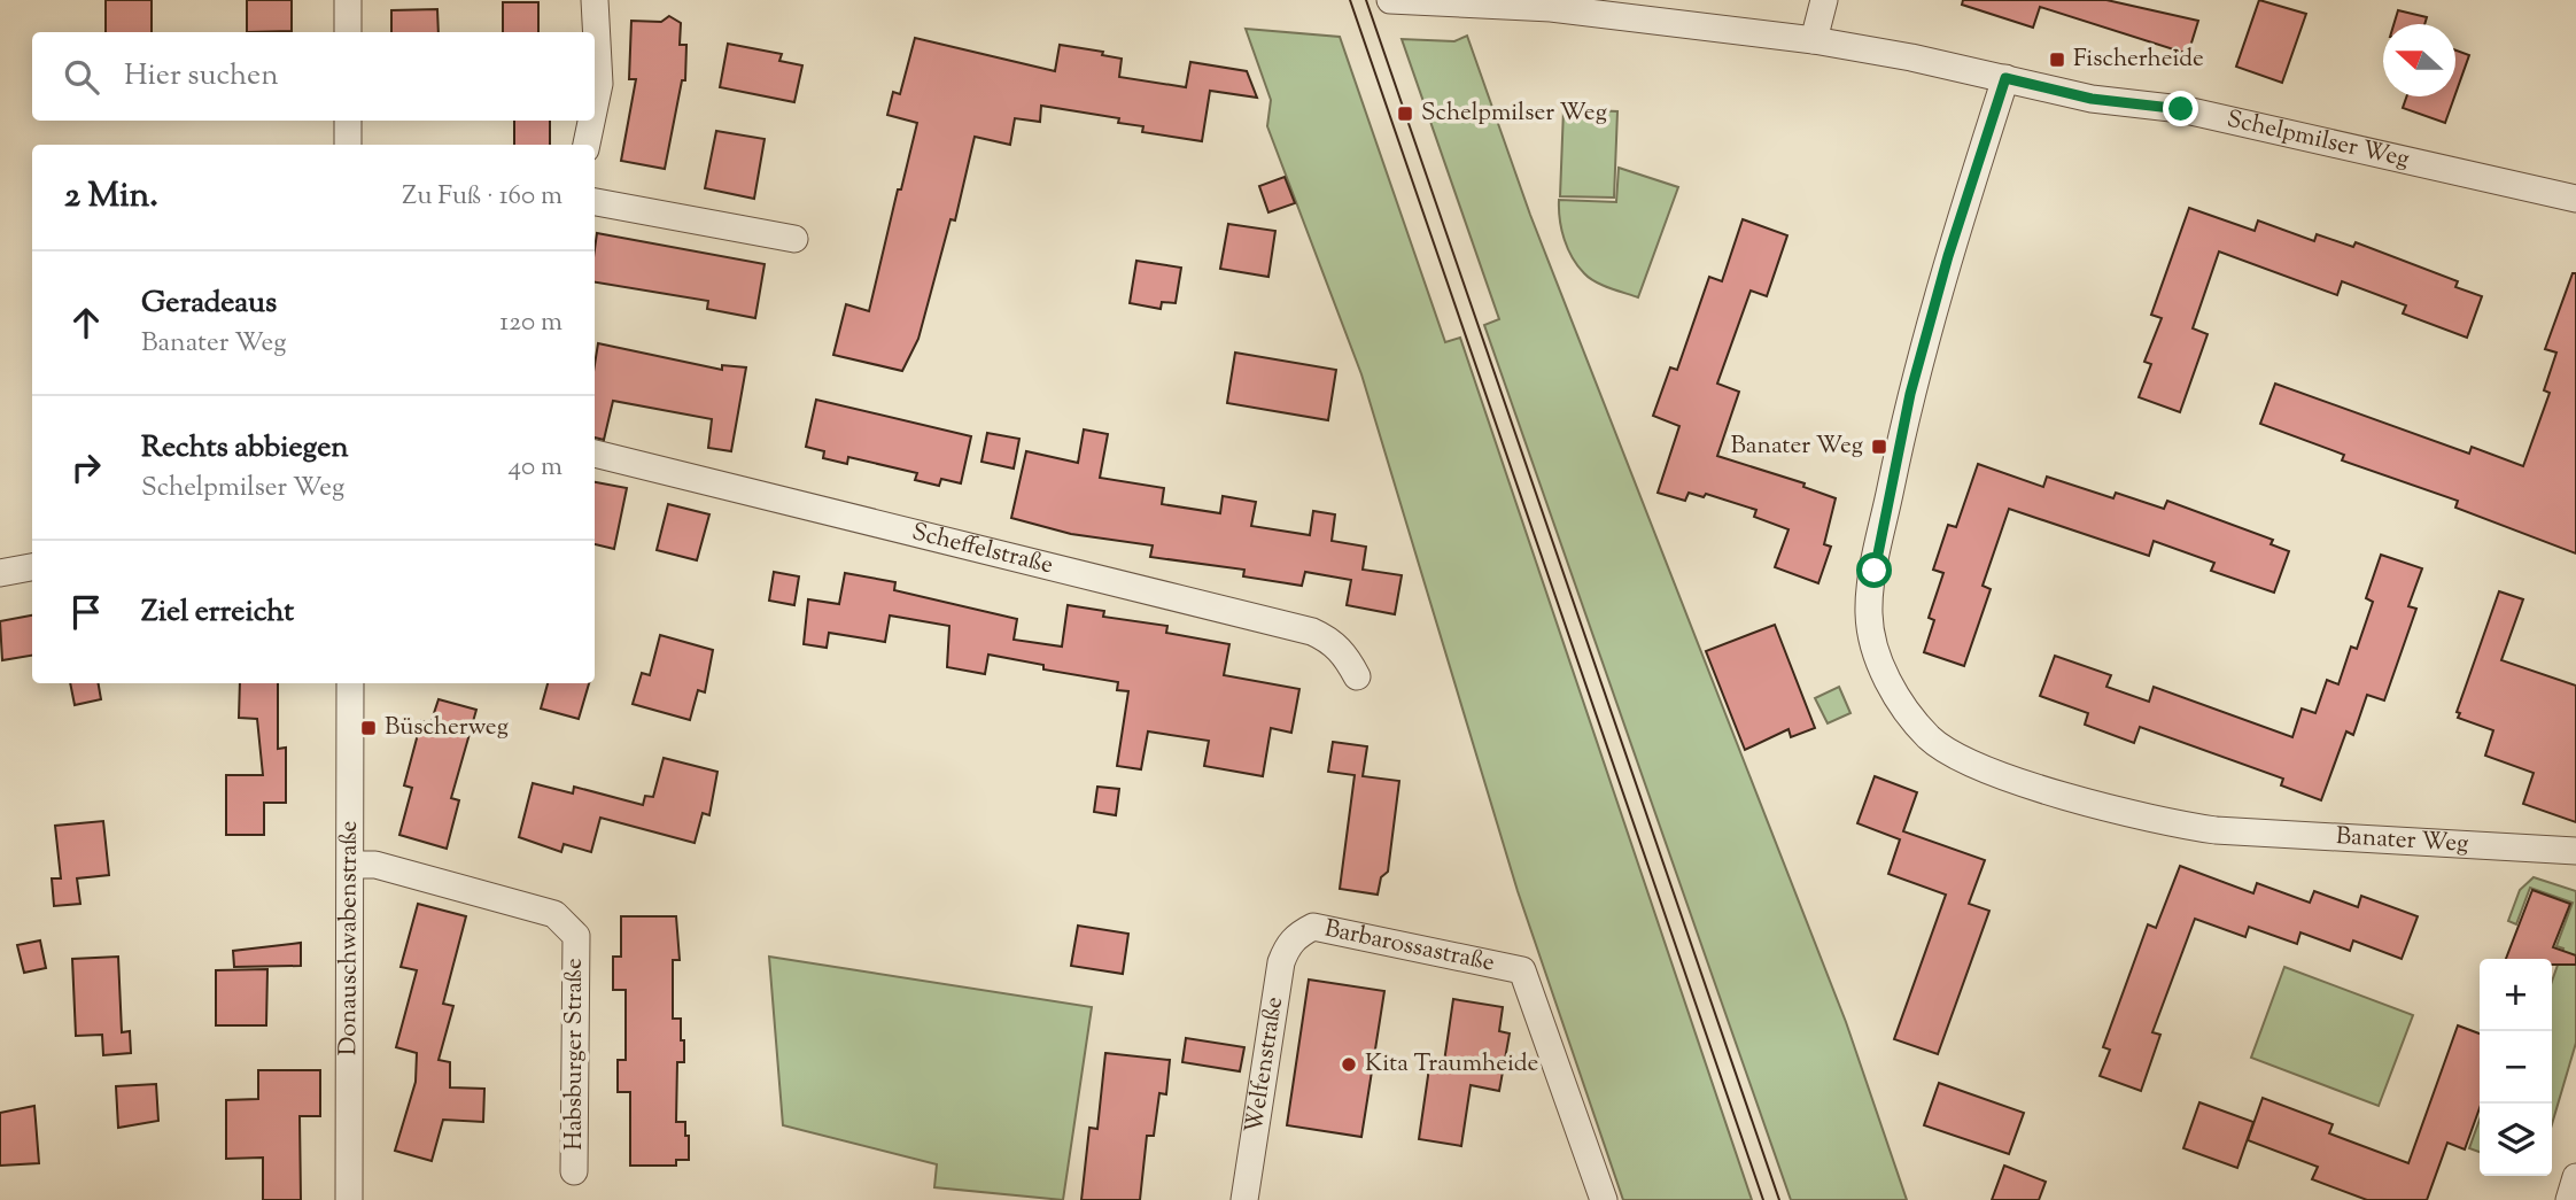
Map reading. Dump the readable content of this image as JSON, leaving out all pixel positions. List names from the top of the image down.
{
  "streets": {
    "street": [
      "Schelpmilser Weg",
      "Scheffelstraße",
      "Banater Weg",
      "Donauschwabenstraße",
      "Barbarossastraße",
      "Habsburger Straße",
      "Welfenstraße"
    ]
  },
  "crossings": [
    ["Schelpmilser Weg", "Banater Weg"],
    ["Donauschwabenstraße", "Habsburger Straße"],
    ["Barbarossastraße", "Welfenstraße"]
  ],
  "places": {
    "transit": [
      "Fischerheide",
      "Schelpmilser Weg",
      "Banater Weg",
      "Büscherweg"
    ],
    "other": ["Kita Traumheide"]
  },
  "north": "left",
  "page": {
    "search": "Hier suchen",
    "heading": ["2 Min.", "Zu Fuß · 160 m"],
    "list": [
      ["Geradeaus", "Banater Weg", "120 m"],
      ["Rechts abbiegen", "Schelpmilser Weg", "40 m"],
      "Ziel erreicht"
    ],
    "map_buttons": ["+", "−"]
  }
}
